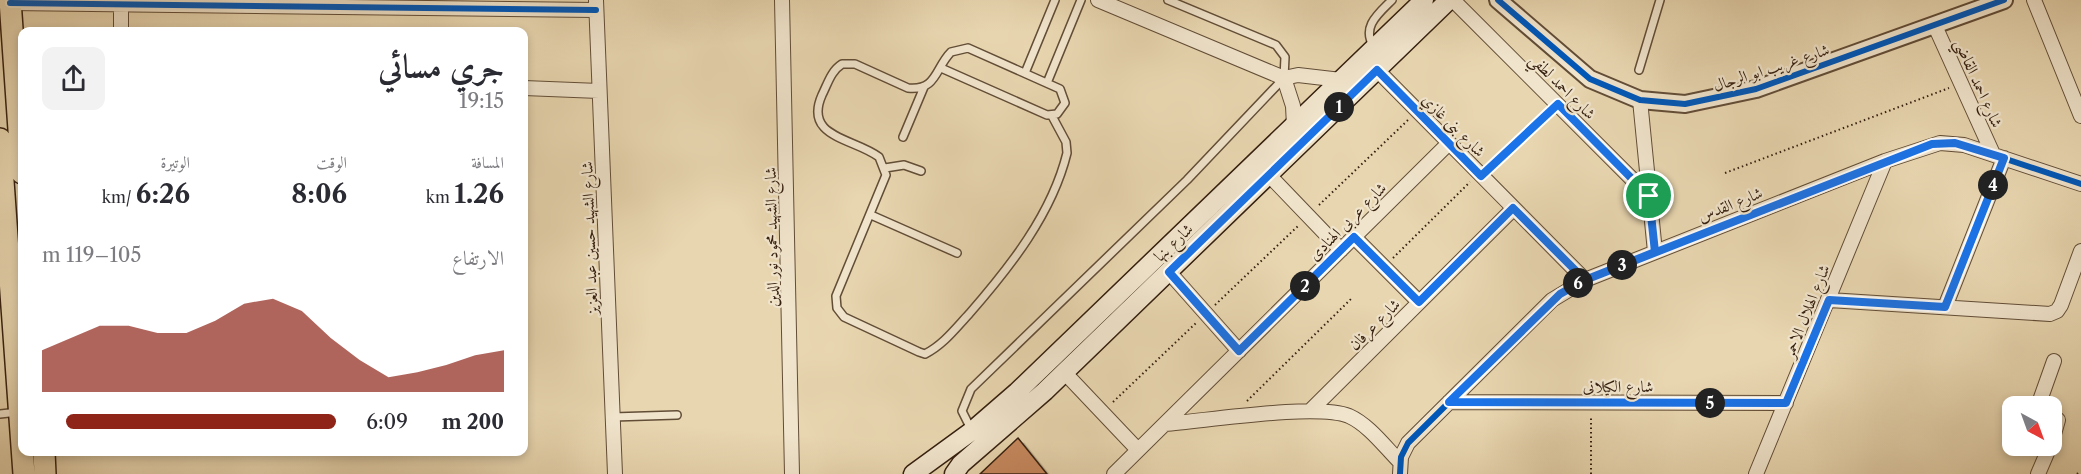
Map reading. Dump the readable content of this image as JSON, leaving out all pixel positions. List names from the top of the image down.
{
  "streets": {
    "main road": ["شارع بنها"],
    "street": [
      "شارع غريب ابو الرجال",
      "شارع احمد القاضي",
      "شارع احمد لطفي",
      "شارع بنى غازي",
      "شارع القدس",
      "شارع عربى الهنادى",
      "شارع الشهيد محمود نور الدين",
      "شارع الشهيد حسين عبد العزيز",
      "شارع الهلال الاحمر",
      "شارع عرفان",
      "شارع الكيلانى"
    ]
  },
  "crossings": [
    ["شارع غريب ابو الرجال", "شارع احمد القاضي"],
    ["شارع احمد القاضي", "شارع القدس"],
    ["شارع احمد لطفي", "شارع بنها"],
    ["شارع بنى غازي", "شارع القدس"],
    ["شارع بنى غازي", "شارع عربى الهنادى"],
    ["شارع بنى غازي", "شارع بنها"],
    ["شارع بنى غازي", "شارع عرفان"],
    ["شارع القدس", "شارع الهلال الاحمر"],
    ["شارع القدس", "شارع الكيلانى"],
    ["شارع الهلال الاحمر", "شارع الكيلانى"]
  ],
  "north": "bottom right",
  "page": {
    "heading": ["جري مسائي", "19:15"],
    "pins": [
      "1",
      "4",
      "3",
      "6",
      "2",
      "5"
    ],
    "stats": [
      ["المسافة", "1.26 km"],
      ["الوقت", "8:06"],
      ["الوتيرة", "6:26 /km"]
    ],
    "chart": ["الارتفاع", "105–119 m"],
    "list": [
      {
        "name": "200 m",
        "note": "6:09"
      }
    ]
  }
}
